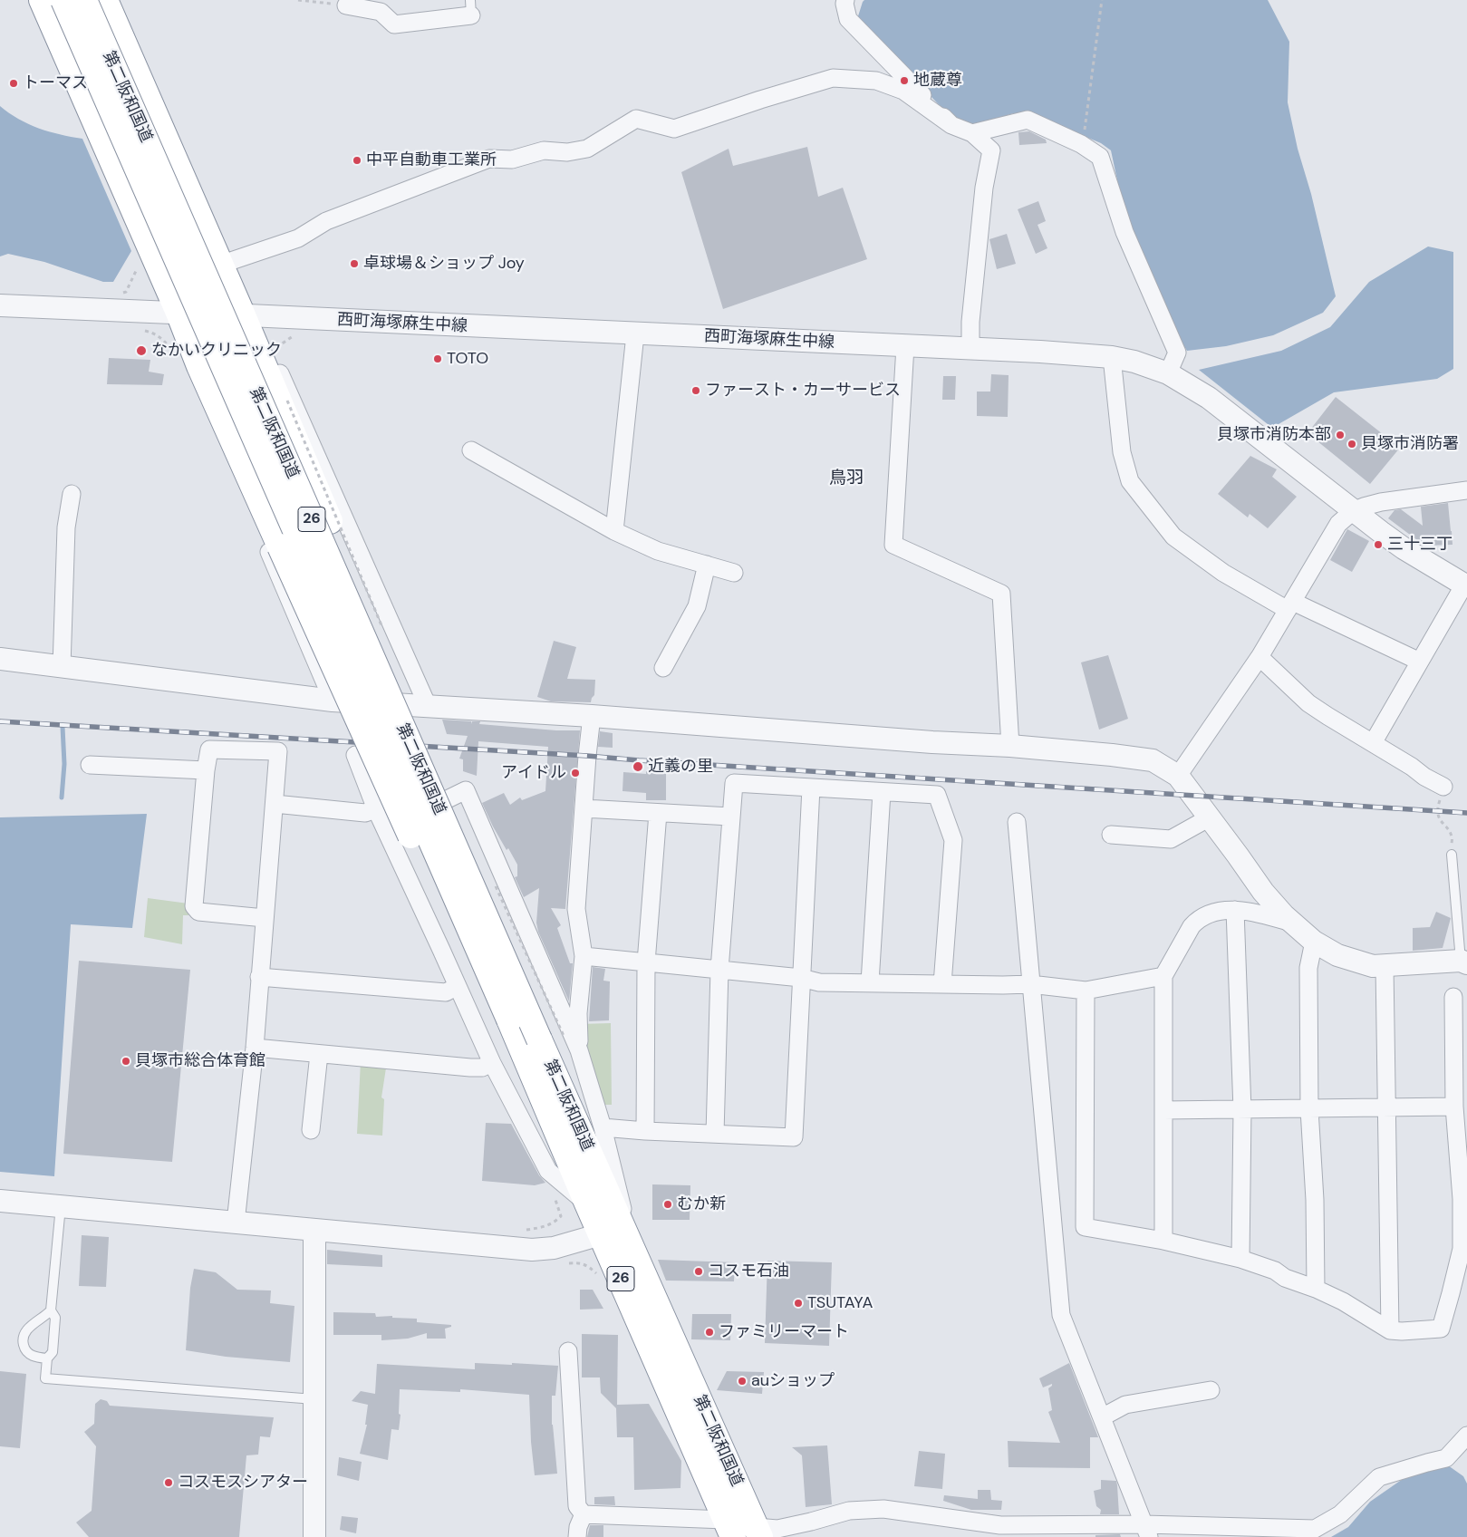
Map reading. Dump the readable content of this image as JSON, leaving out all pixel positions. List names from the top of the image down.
{
  "streets": {
    "highway": ["第二阪和国道", "26"],
    "street": ["西町海塚麻生中線"]
  },
  "districts": ["鳥羽"],
  "places": [
    "地蔵尊",
    "トーマス",
    "中平自動車工業所",
    "卓球場＆ショップ Joy",
    "なかいクリニック",
    "TOTO",
    "ファースト・カーサービス",
    "貝塚市消防本部",
    "貝塚市消防署",
    "三十三丁",
    "近義の里",
    "アイドル",
    "貝塚市総合体育館",
    "むか新",
    "コスモ石油",
    "TSUTAYA",
    "ファミリーマート",
    "auショップ",
    "コスモスシアター"
  ]
}
